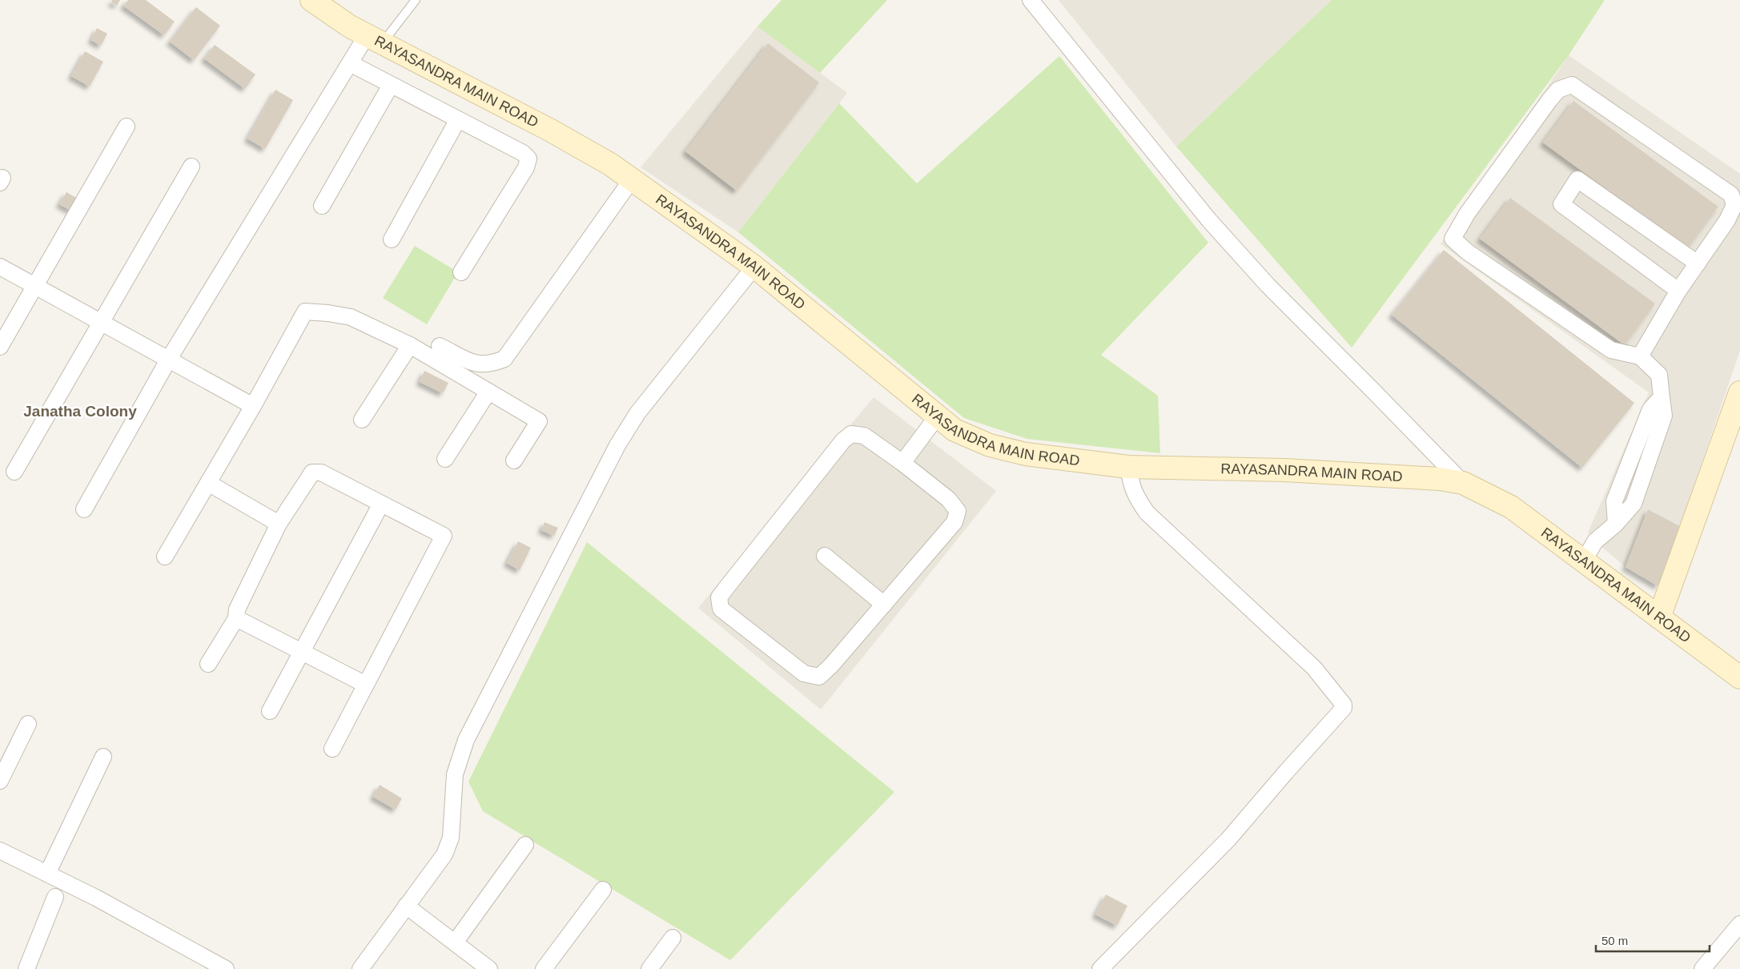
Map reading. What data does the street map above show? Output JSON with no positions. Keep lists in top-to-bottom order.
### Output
{
  "streets": {
    "street": ["RAYASANDRA MAIN ROAD"]
  },
  "districts": ["Janatha Colony"],
  "scale_bar": "50 m"
}
